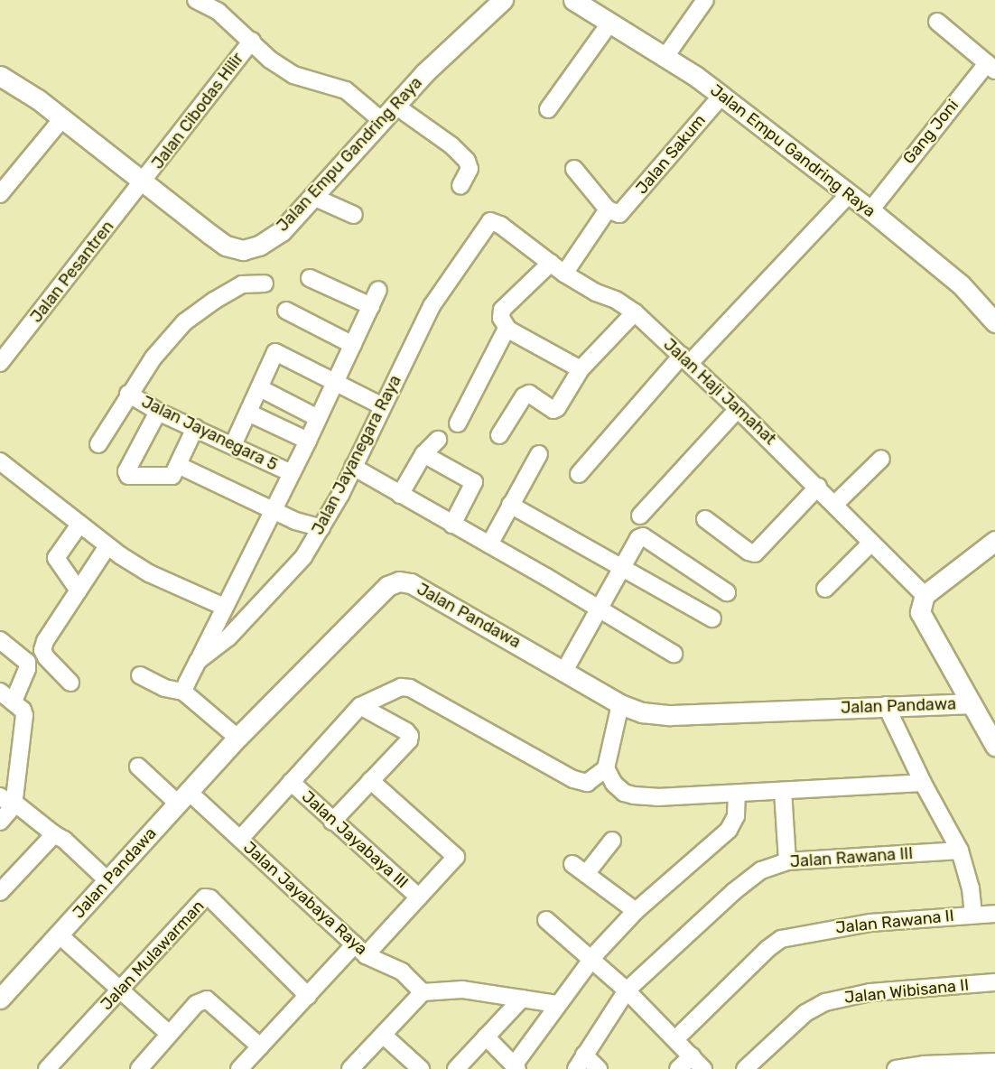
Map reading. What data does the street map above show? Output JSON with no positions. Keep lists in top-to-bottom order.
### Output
{
  "streets": {
    "street": [
      "Jalan Cibodas Hilir",
      "Gang Joni",
      "Jalan Empu Gandring Raya",
      "Jalan Sakum",
      "Jalan Pesantren",
      "Jalan Haji Jamahat",
      "Jalan Jayanegara 5",
      "Jalan Jayanegara Raya",
      "Jalan Pandawa",
      "Jalan Jayabaya III",
      "Jalan Rawana III",
      "Jalan Jayabaya Raya",
      "Jalan Rawana II",
      "Jalan Mulawarman",
      "Jalan Wibisana II"
    ]
  },
  "crossings": [
    ["Jalan Cibodas Hilir", "Jalan Empu Gandring Raya"],
    ["Jalan Cibodas Hilir", "Jalan Pesantren"],
    ["Gang Joni", "Jalan Empu Gandring Raya"],
    ["Jalan Empu Gandring Raya", "Jalan Sakum"],
    ["Jalan Empu Gandring Raya", "Jalan Pesantren"],
    ["Jalan Sakum", "Jalan Haji Jamahat"],
    ["Jalan Haji Jamahat", "Jalan Jayanegara Raya"],
    ["Jalan Pandawa", "Jalan Jayabaya Raya"]
  ]
}
